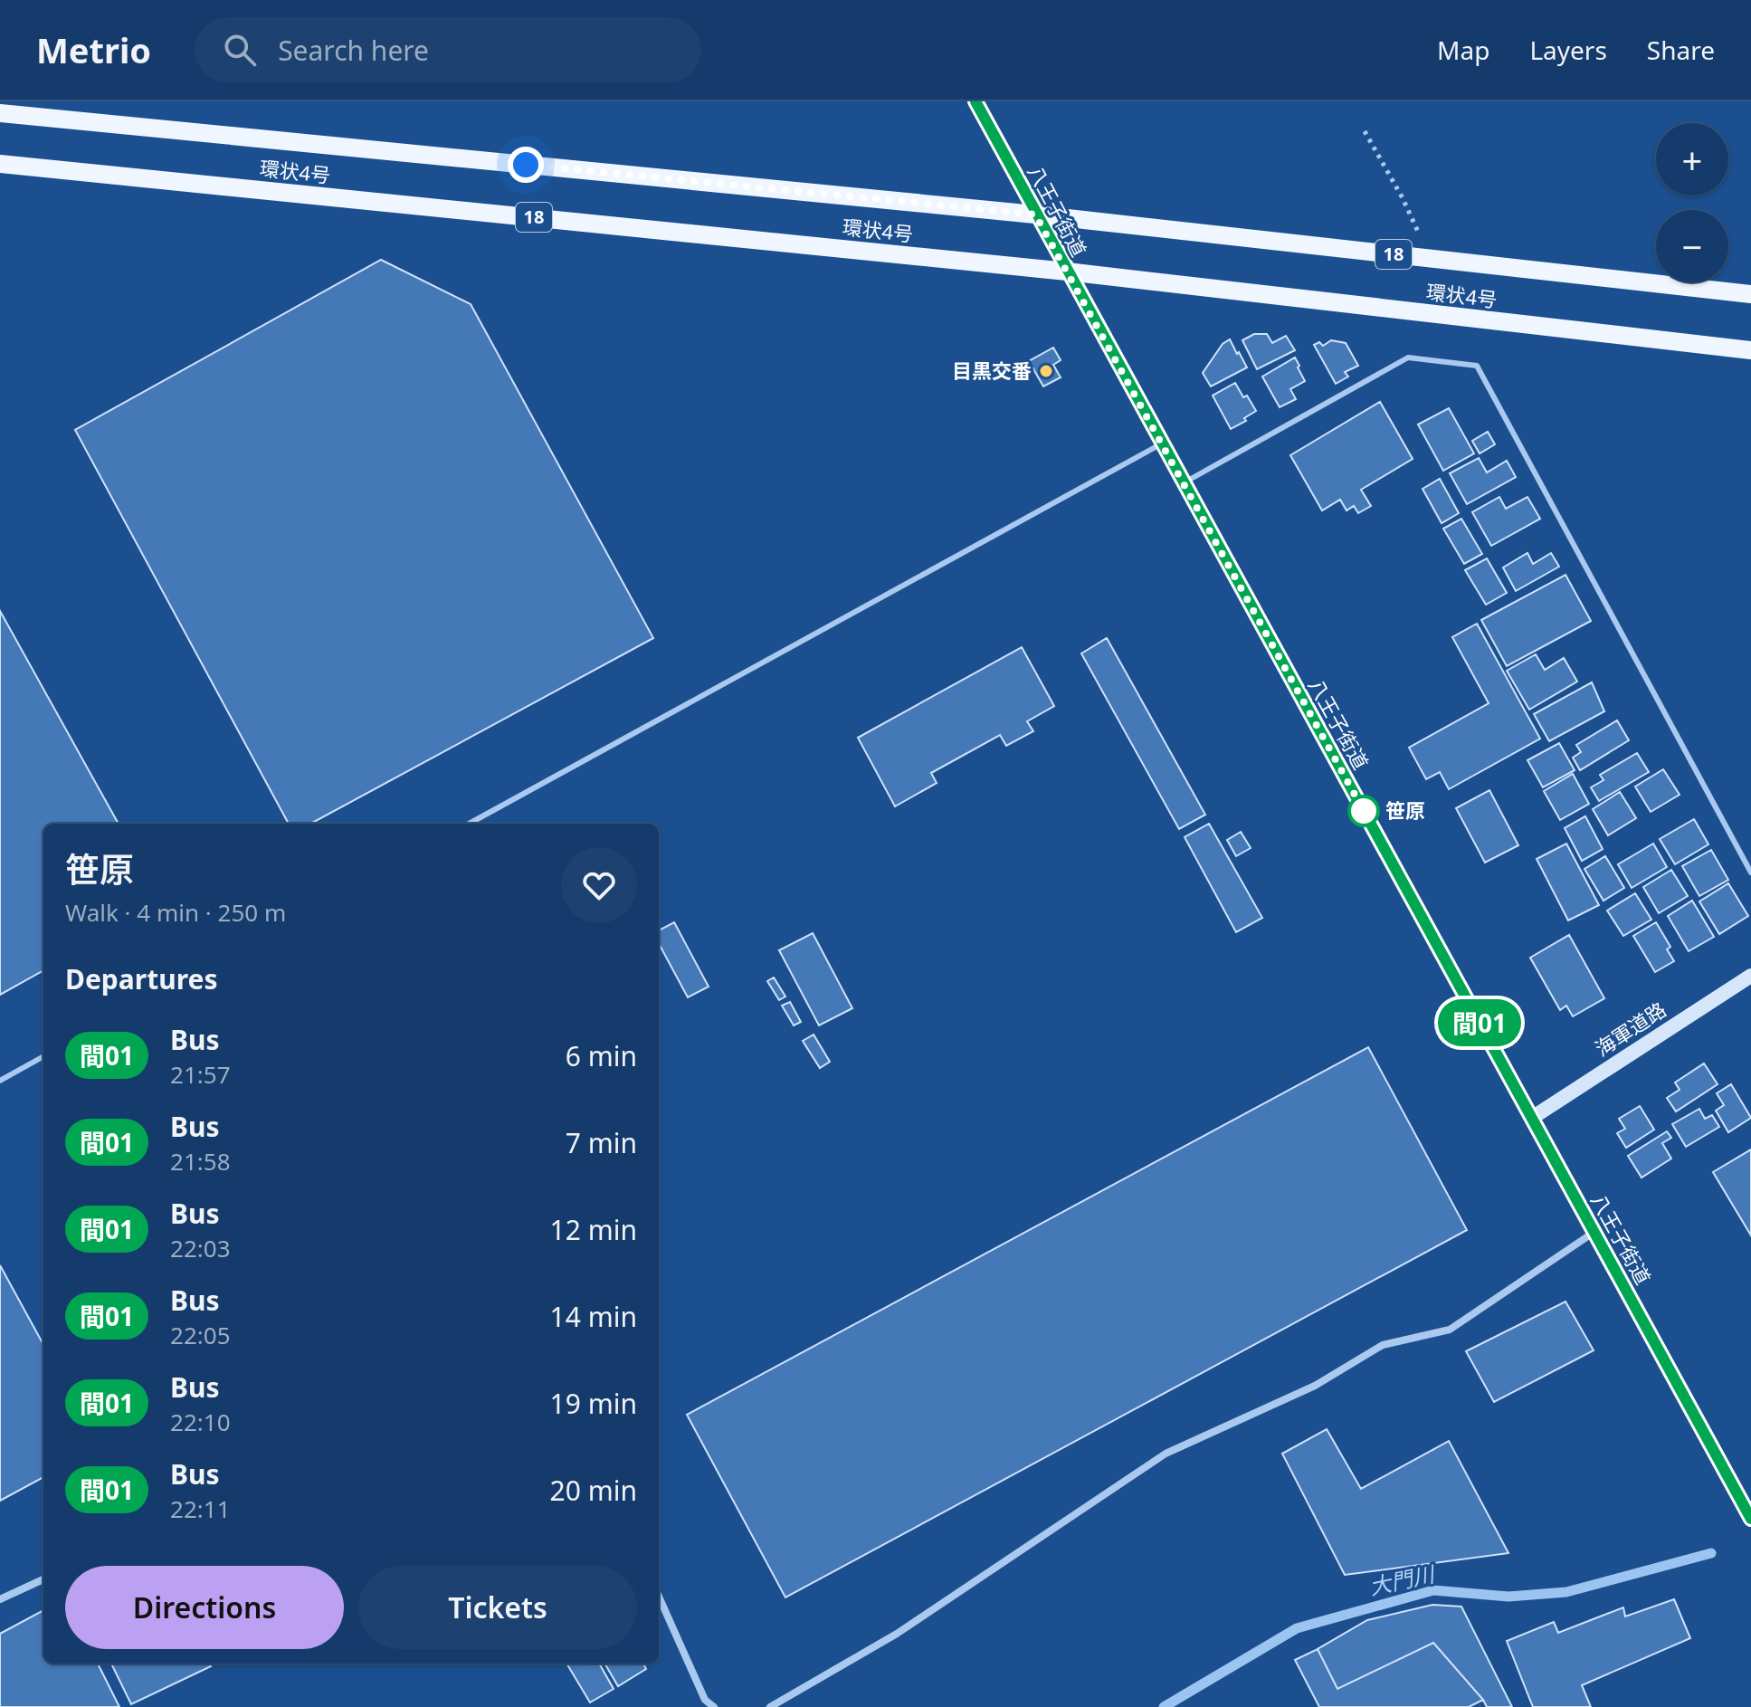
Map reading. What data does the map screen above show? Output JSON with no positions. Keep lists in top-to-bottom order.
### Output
{
  "streets": {
    "main road": ["環状4号", "18"],
    "street": ["八王子街道", "海軍道路"]
  },
  "crossings": [
    ["環状4号", "八王子街道"],
    ["八王子街道", "海軍道路"]
  ],
  "water": ["大門川"],
  "places": ["目黒交番", "笹原"],
  "lines": ["bus line 間01"],
  "page": {
    "header": "Metrio",
    "search": "Search here",
    "nav": ["Map", "Layers", "Share"],
    "on_map": "間01",
    "map_buttons": ["+", "−"],
    "heading": [
      ["笹原", "Walk · 4 min · 250 m"],
      "Departures"
    ],
    "list": [
      {
        "mark": "間01",
        "name": "Bus",
        "note": "21:57",
        "value": "6 min"
      },
      {
        "mark": "間01",
        "name": "Bus",
        "note": "21:58",
        "value": "7 min"
      },
      {
        "mark": "間01",
        "name": "Bus",
        "note": "22:03",
        "value": "12 min"
      },
      {
        "mark": "間01",
        "name": "Bus",
        "note": "22:05",
        "value": "14 min"
      },
      {
        "mark": "間01",
        "name": "Bus",
        "note": "22:10",
        "value": "19 min"
      },
      {
        "mark": "間01",
        "name": "Bus",
        "note": "22:11",
        "value": "20 min"
      }
    ],
    "buttons": ["Directions", "Tickets"]
  }
}
